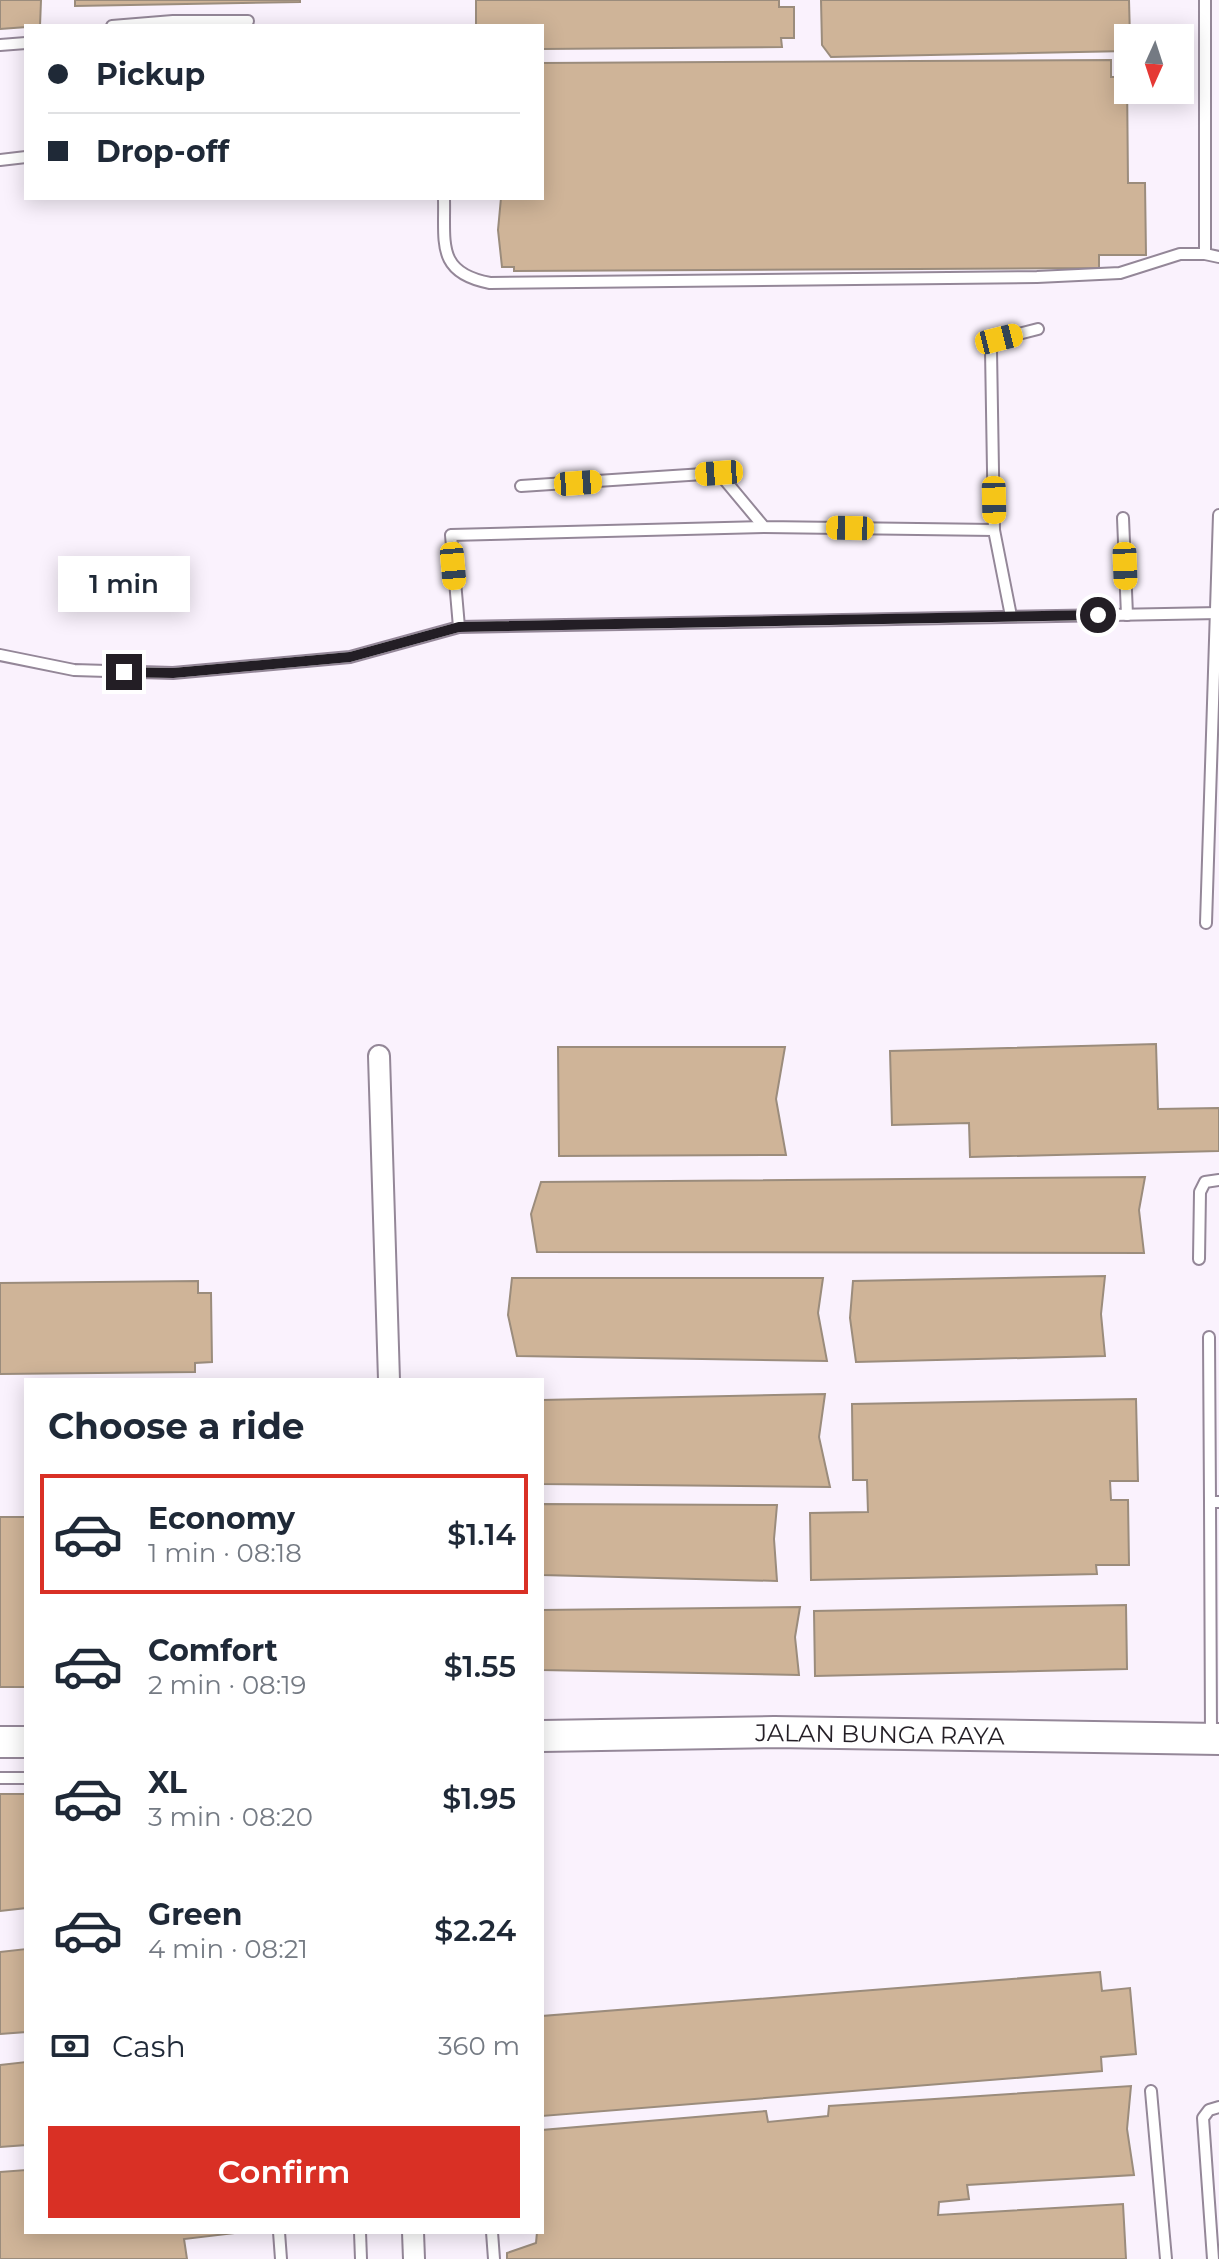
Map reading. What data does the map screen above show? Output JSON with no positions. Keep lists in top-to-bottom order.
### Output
{
  "streets": {
    "street": ["JALAN BUNGA RAYA"]
  },
  "north": "bottom",
  "page": {
    "banner": ["Pickup", "Drop-off"],
    "bubble": "1 min",
    "heading": "Choose a ride",
    "list": [
      {
        "name": "Economy",
        "note": "1 min · 08:18",
        "value": "$1.14"
      },
      {
        "name": "Comfort",
        "note": "2 min · 08:19",
        "value": "$1.55"
      },
      {
        "name": "XL",
        "note": "3 min · 08:20",
        "value": "$1.95"
      },
      {
        "name": "Green",
        "note": "4 min · 08:21",
        "value": "$2.24"
      }
    ],
    "pay": ["Cash", "360 m"],
    "buttons": "Confirm"
  }
}
